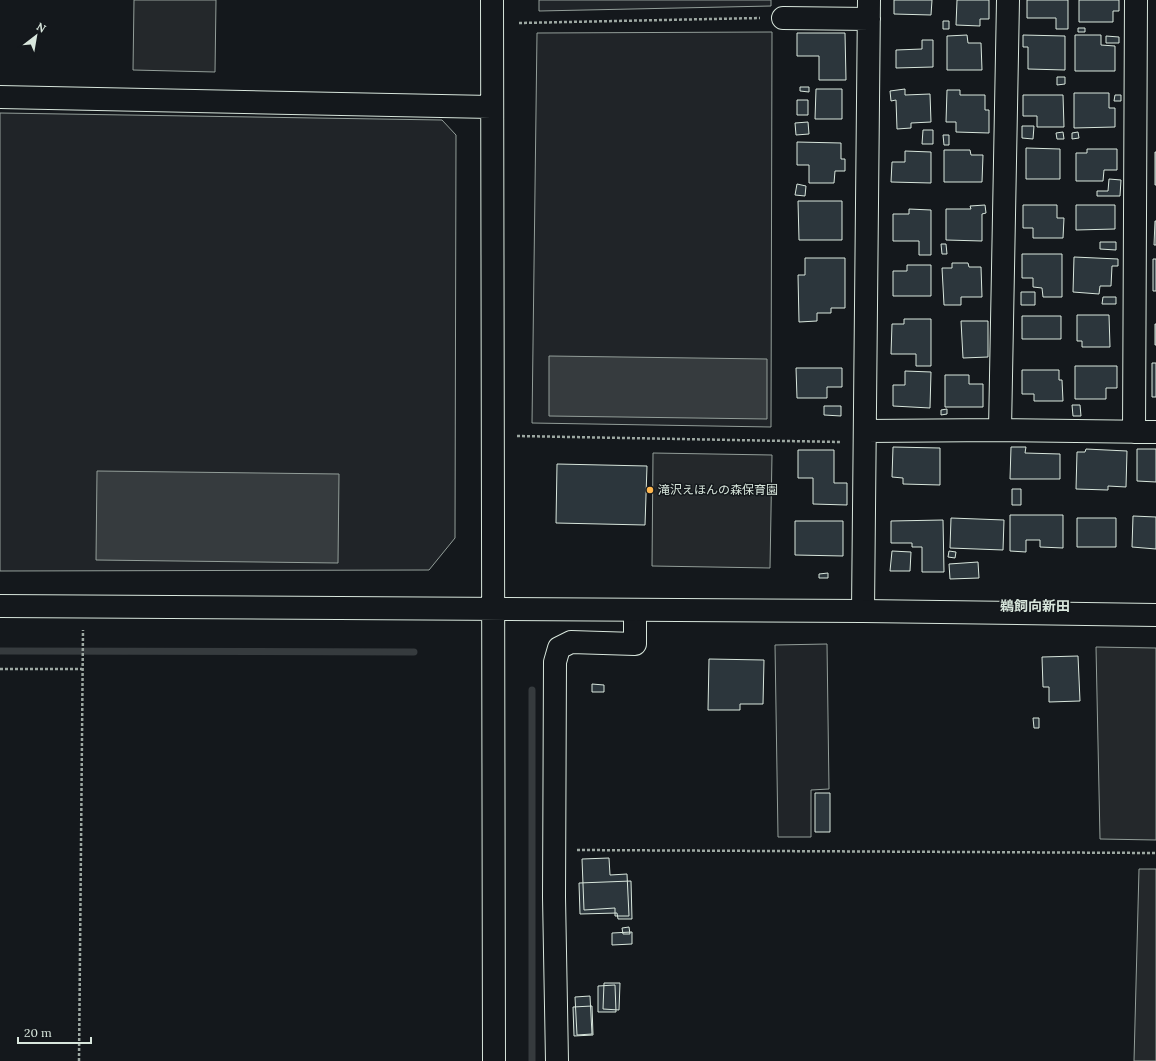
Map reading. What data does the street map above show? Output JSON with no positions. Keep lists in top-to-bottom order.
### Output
{
  "districts": ["鵜飼向新田"],
  "places": ["滝沢えほんの森保育園"],
  "scale_bar": "20 m",
  "north": "top right"
}
